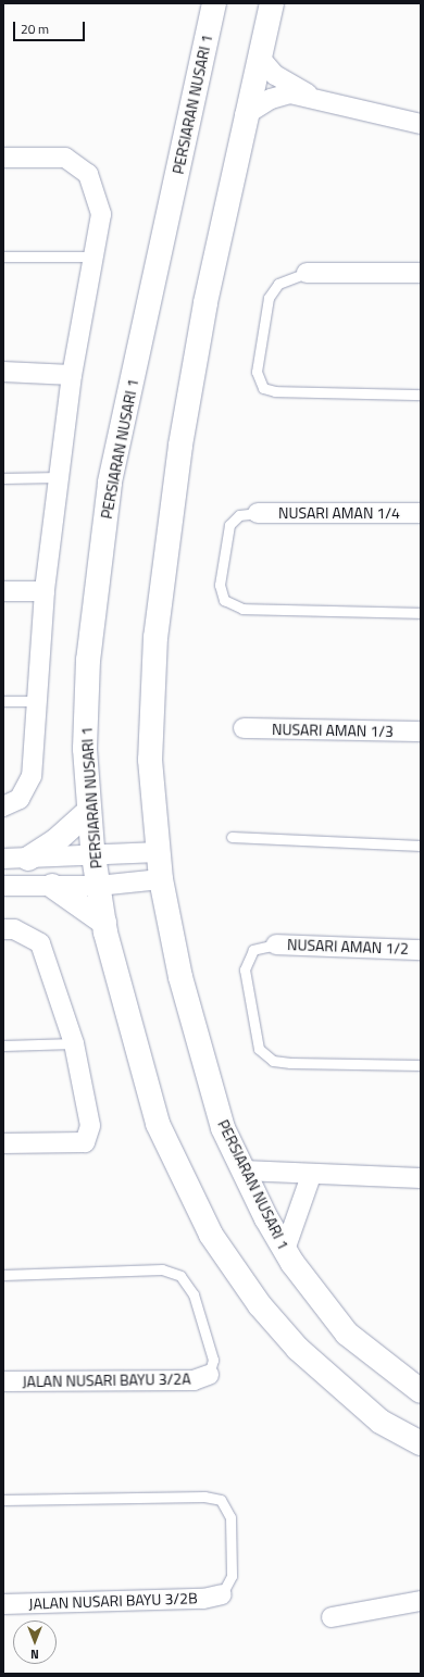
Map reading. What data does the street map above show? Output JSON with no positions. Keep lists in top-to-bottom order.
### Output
{
  "streets": {
    "main road": ["PERSIARAN NUSARI 1"],
    "street": [
      "NUSARI AMAN 1/4",
      "NUSARI AMAN 1/3",
      "NUSARI AMAN 1/2",
      "JALAN NUSARI BAYU 3/2A",
      "JALAN NUSARI BAYU 3/2B"
    ]
  },
  "scale_bar": "20 m",
  "north": "bottom"
}
